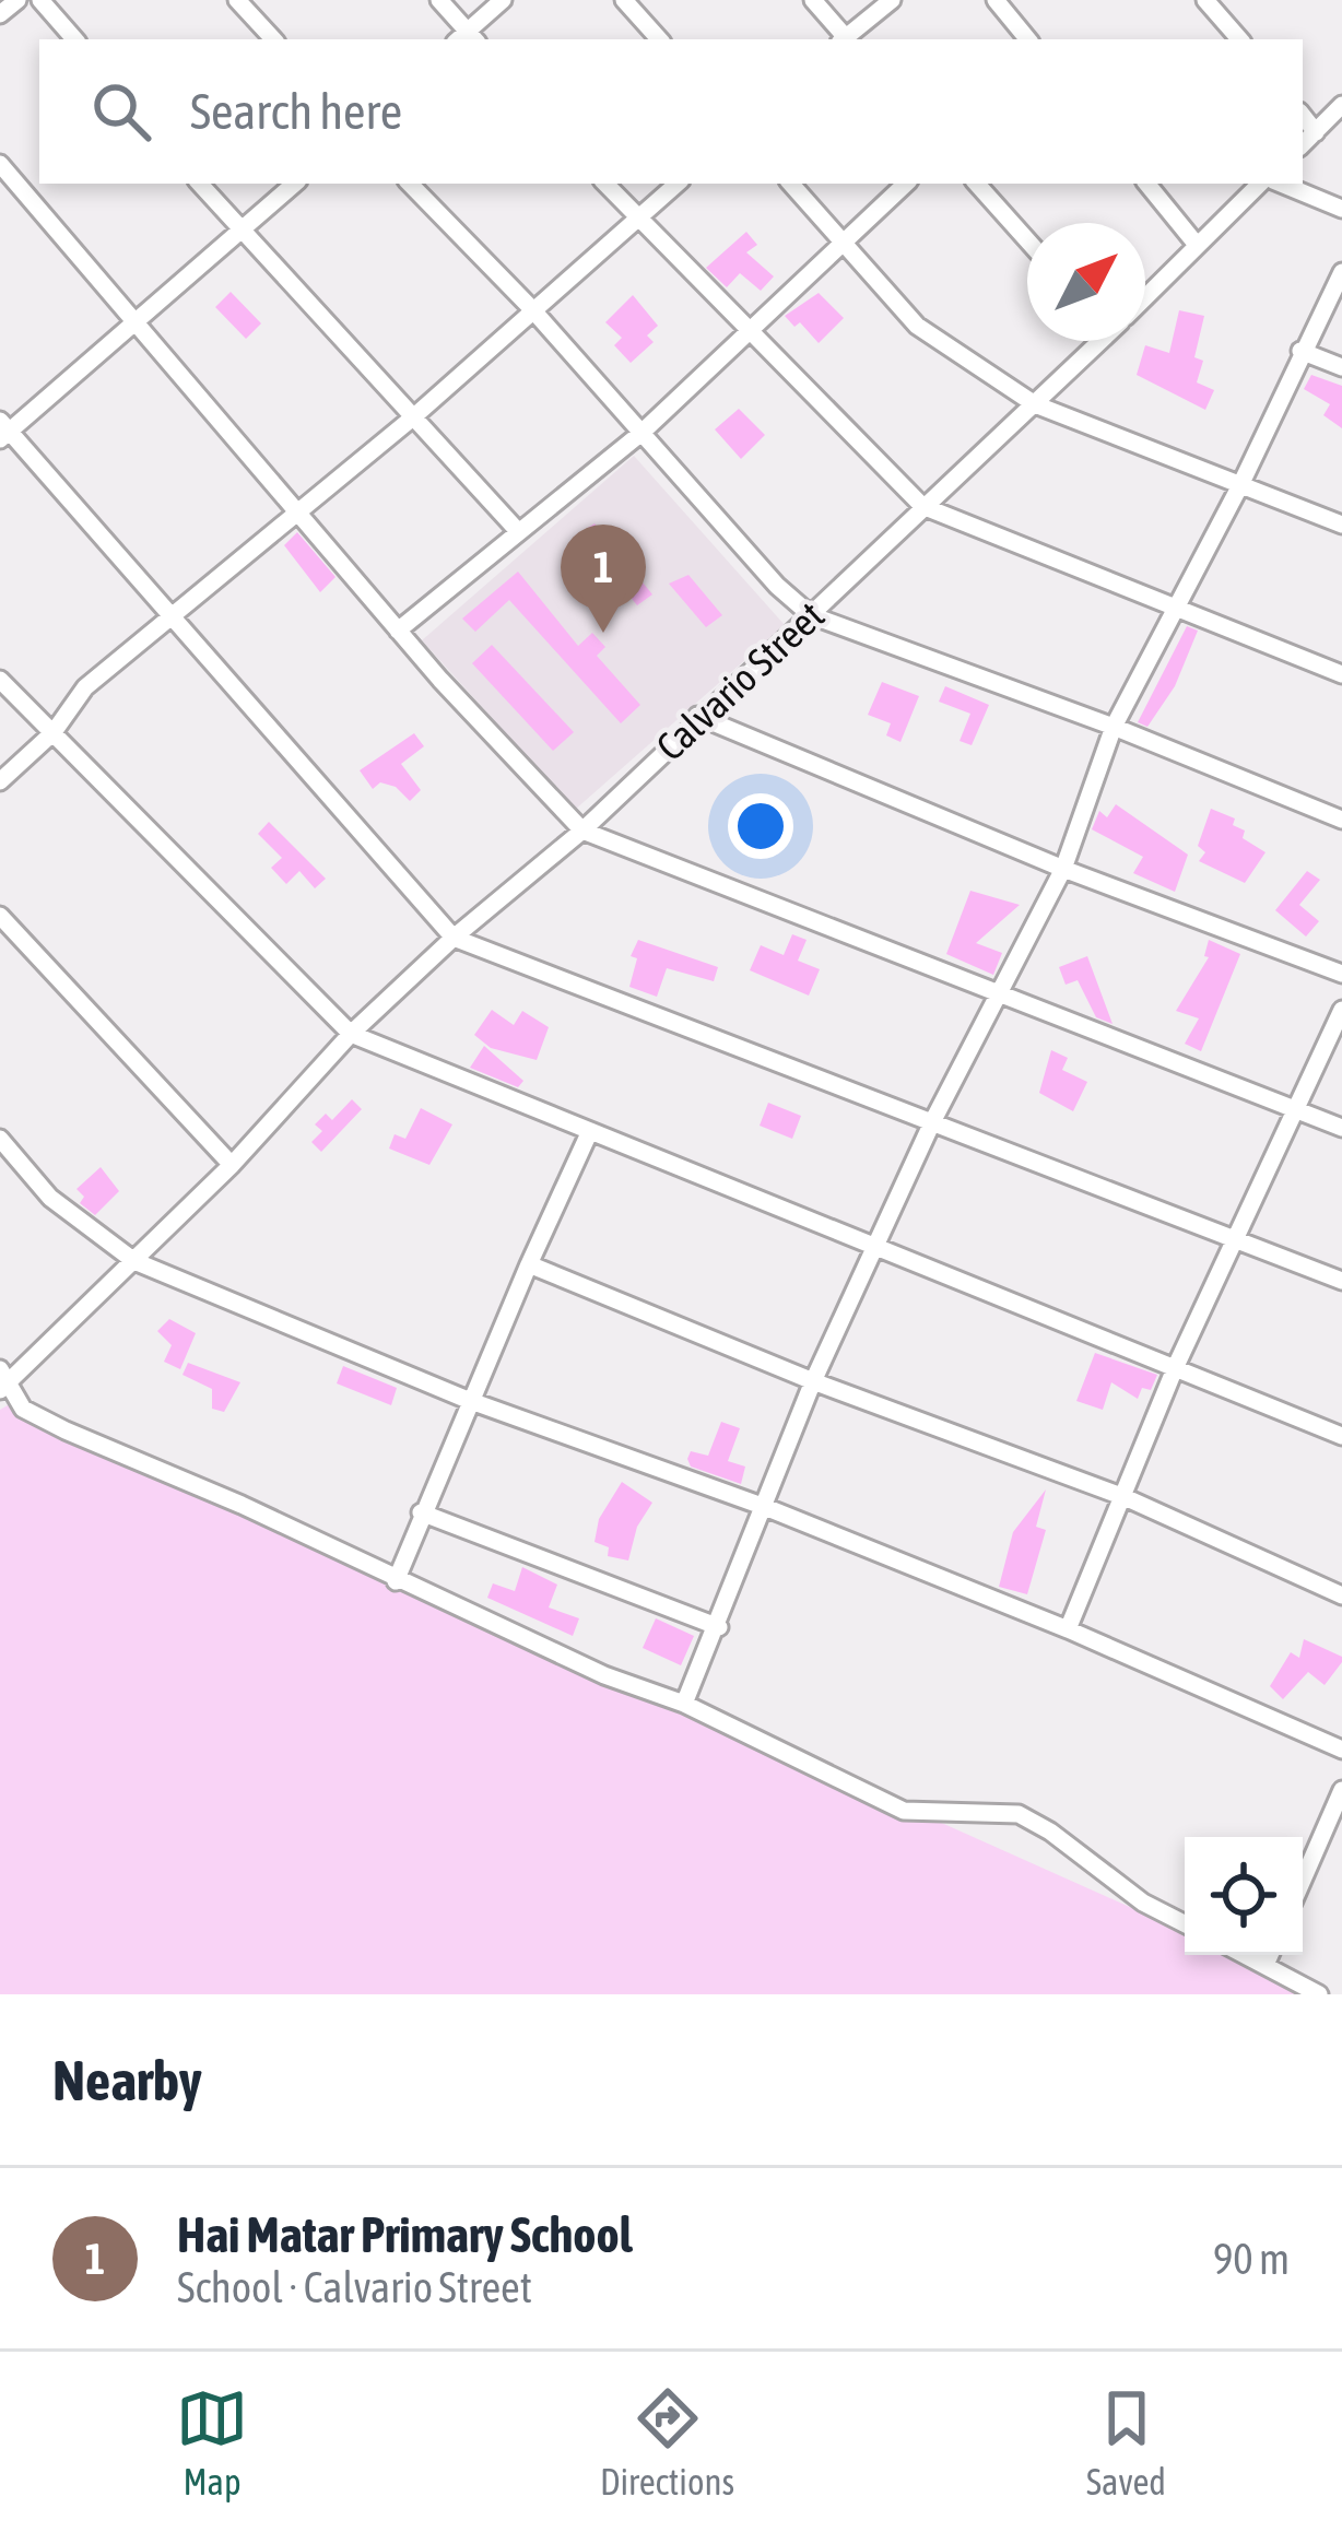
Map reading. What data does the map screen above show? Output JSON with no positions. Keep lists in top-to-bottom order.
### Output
{
  "streets": {
    "street": ["Calvario Street"]
  },
  "north": "top right",
  "page": {
    "search": "Search here",
    "pins": "1",
    "heading": "Nearby",
    "list": [
      {
        "mark": "1",
        "name": "Hai Matar Primary School",
        "note": "School · Calvario Street",
        "value": "90 m"
      }
    ],
    "nav": ["Map", "Directions", "Saved"]
  }
}
